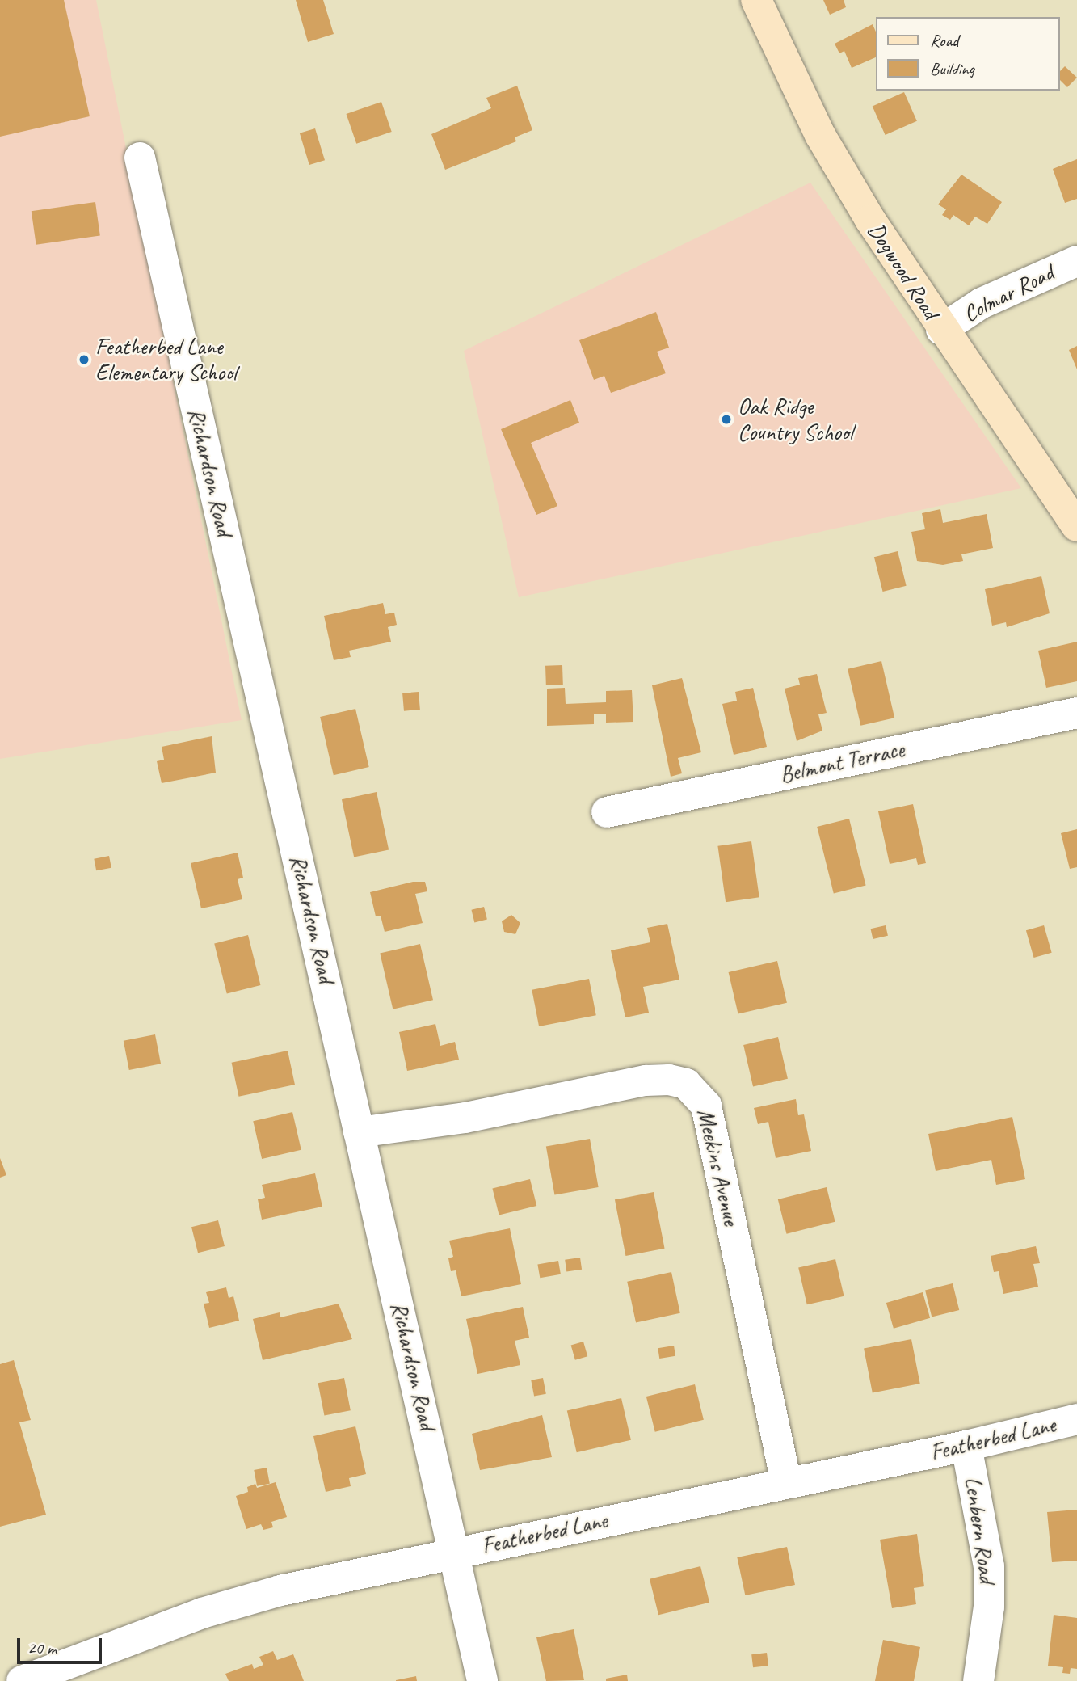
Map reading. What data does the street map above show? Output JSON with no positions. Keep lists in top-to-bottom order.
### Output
{
  "streets": {
    "main road": ["Dogwood Road"],
    "street": [
      "Colmar Road",
      "Richardson Road",
      "Belmont Terrace",
      "Meekins Avenue",
      "Featherbed Lane",
      "Lenbern Road"
    ]
  },
  "crossings": [
    ["Dogwood Road", "Colmar Road"],
    ["Richardson Road", "Meekins Avenue"],
    ["Richardson Road", "Featherbed Lane"],
    ["Meekins Avenue", "Featherbed Lane"],
    ["Featherbed Lane", "Lenbern Road"]
  ],
  "places": ["Featherbed Lane Elementary School", "Oak Ridge Country School"],
  "legend": ["Road", "Building"],
  "scale_bar": "20 m"
}
